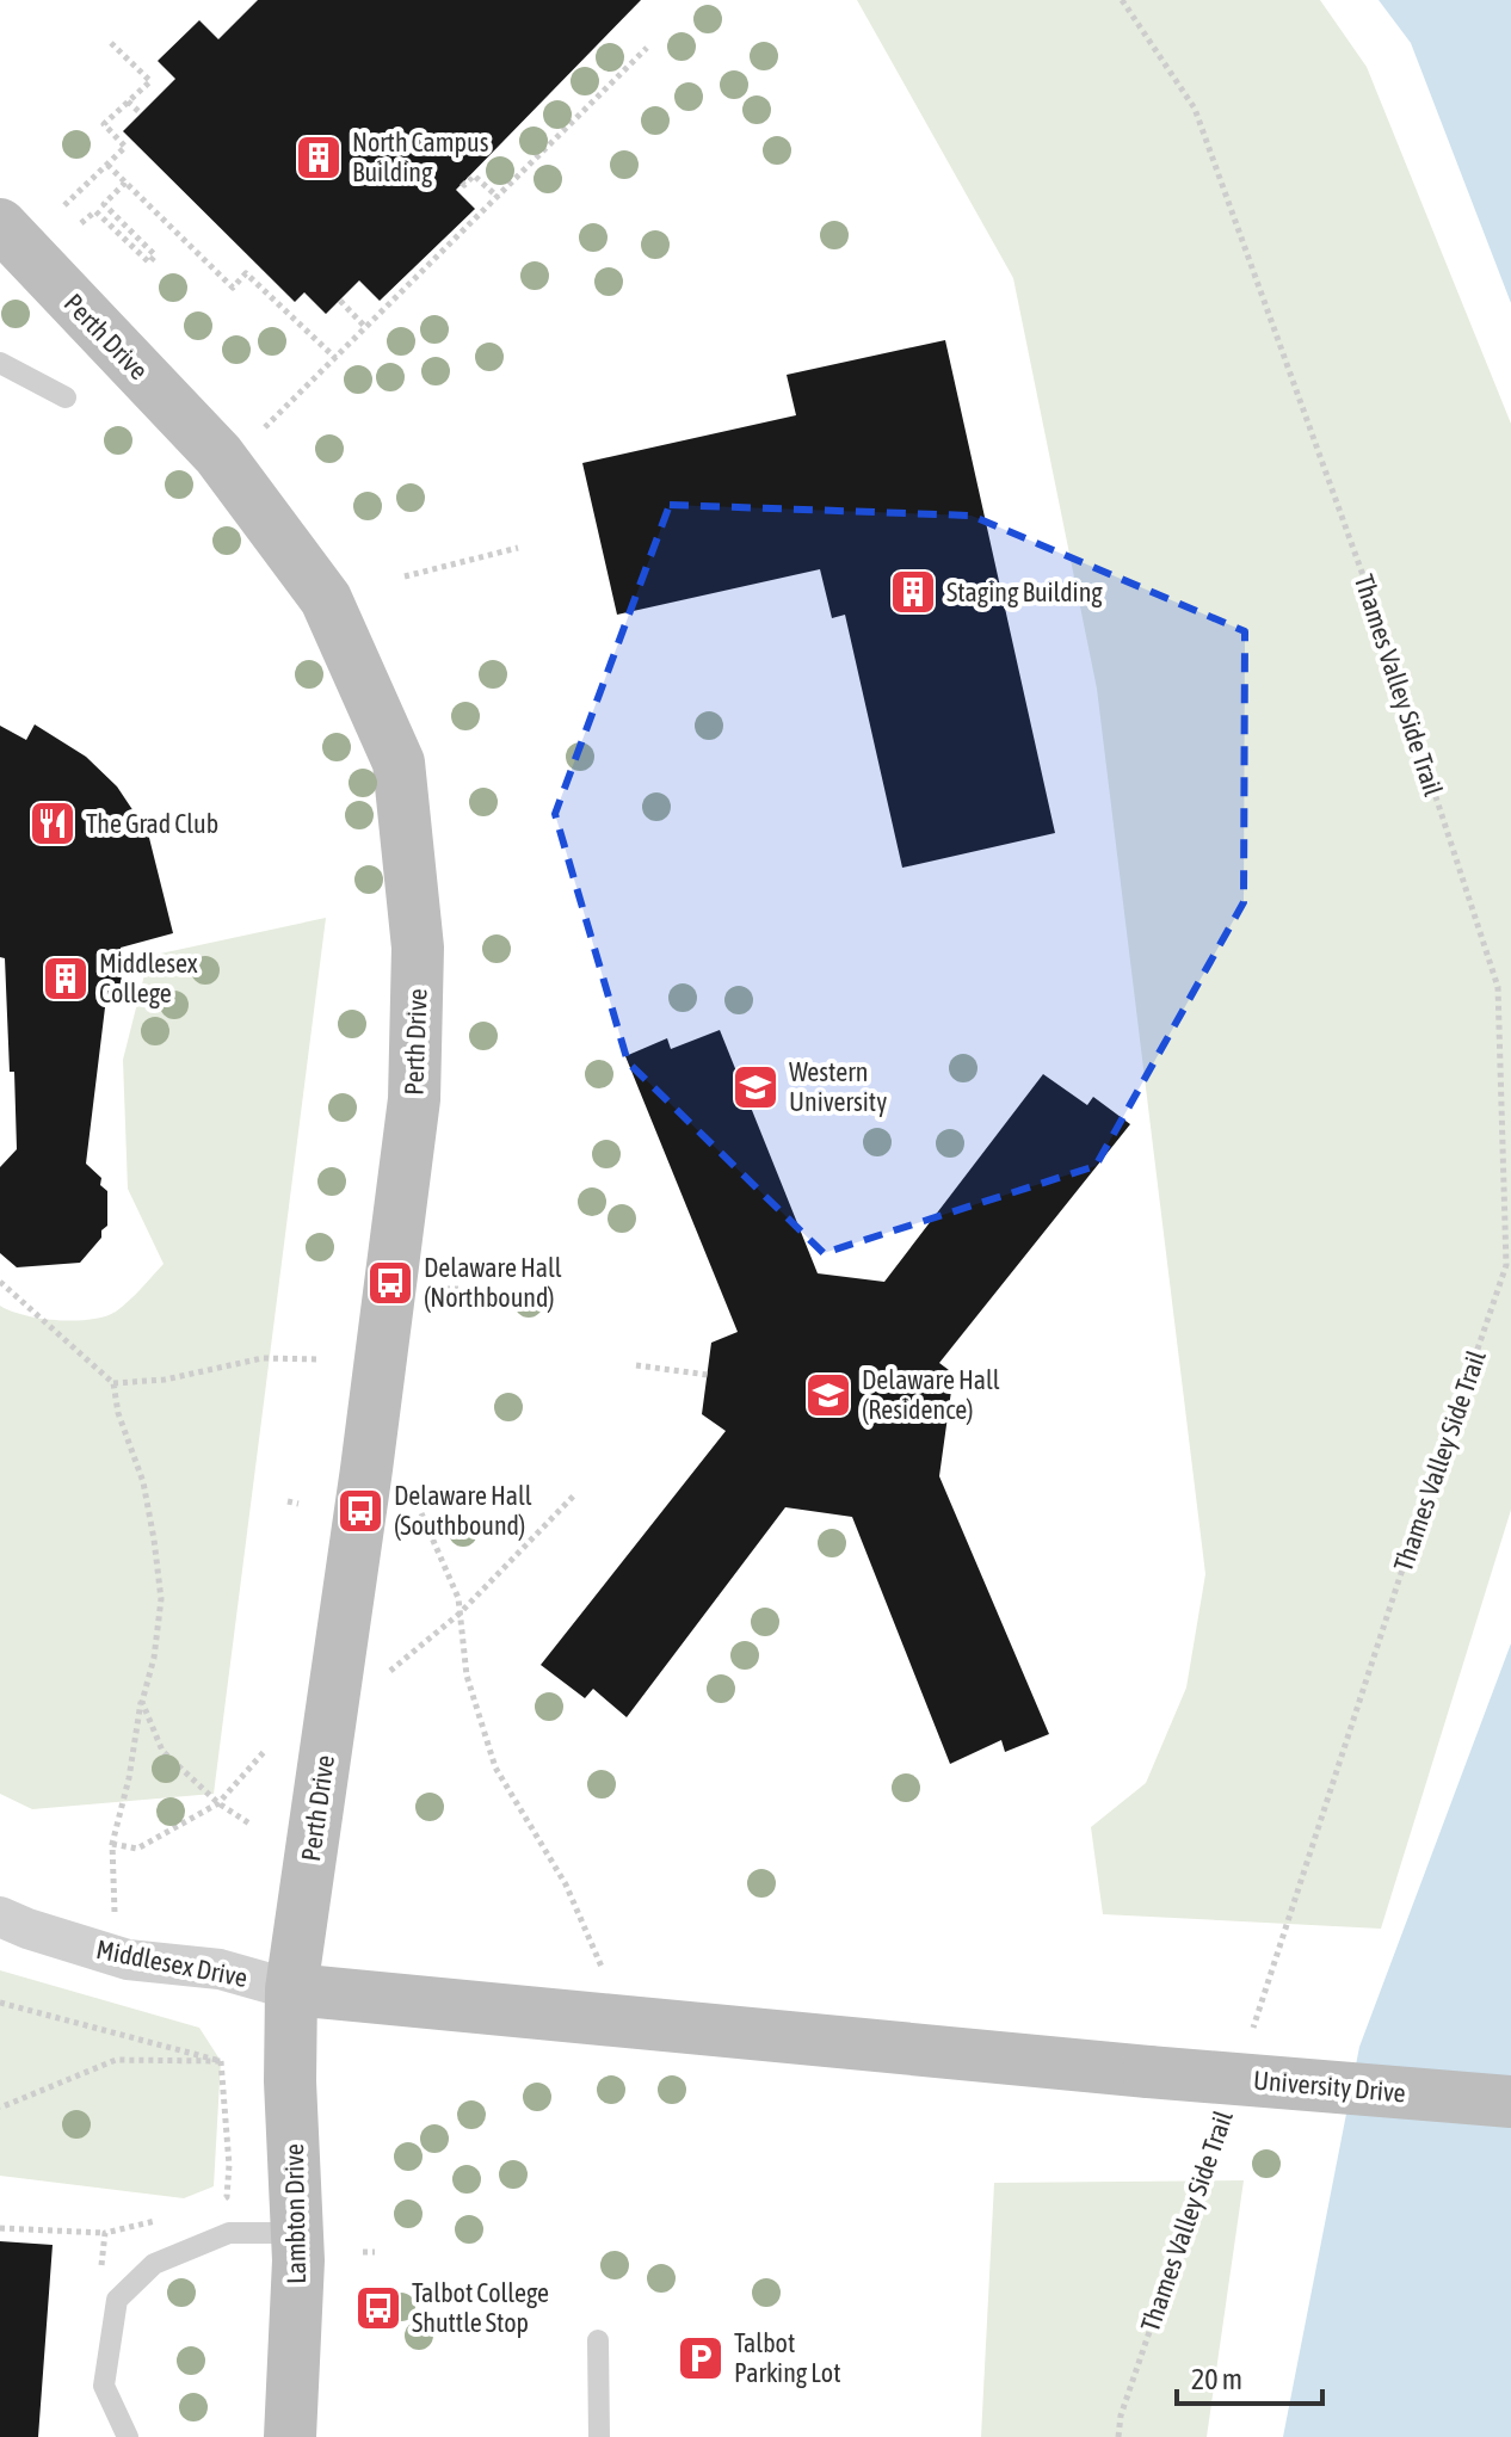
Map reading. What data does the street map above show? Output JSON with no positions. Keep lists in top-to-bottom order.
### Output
{
  "streets": {
    "street": [
      "Perth Drive",
      "Middlesex Drive",
      "University Drive",
      "Lambton Drive"
    ],
    "path": ["Thames Valley Side Trail"]
  },
  "crossings": [
    ["Perth Drive", "Middlesex Drive"],
    ["Perth Drive", "University Drive"],
    ["Perth Drive", "Lambton Drive"],
    ["Middlesex Drive", "University Drive"],
    ["Middlesex Drive", "Lambton Drive"],
    ["University Drive", "Lambton Drive"]
  ],
  "places": {
    "building": ["North Campus Building", "Staging Building", "Middlesex College"],
    "restaurant": ["The Grad Club"],
    "school or university": ["Western University", "Delaware Hall (Residence)"],
    "bus stop": ["Delaware Hall (Northbound)", "Delaware Hall (Southbound)", "Talbot College Shuttle Stop"],
    "parking": ["Talbot Parking Lot"]
  },
  "scale_bar": "20 m"
}
